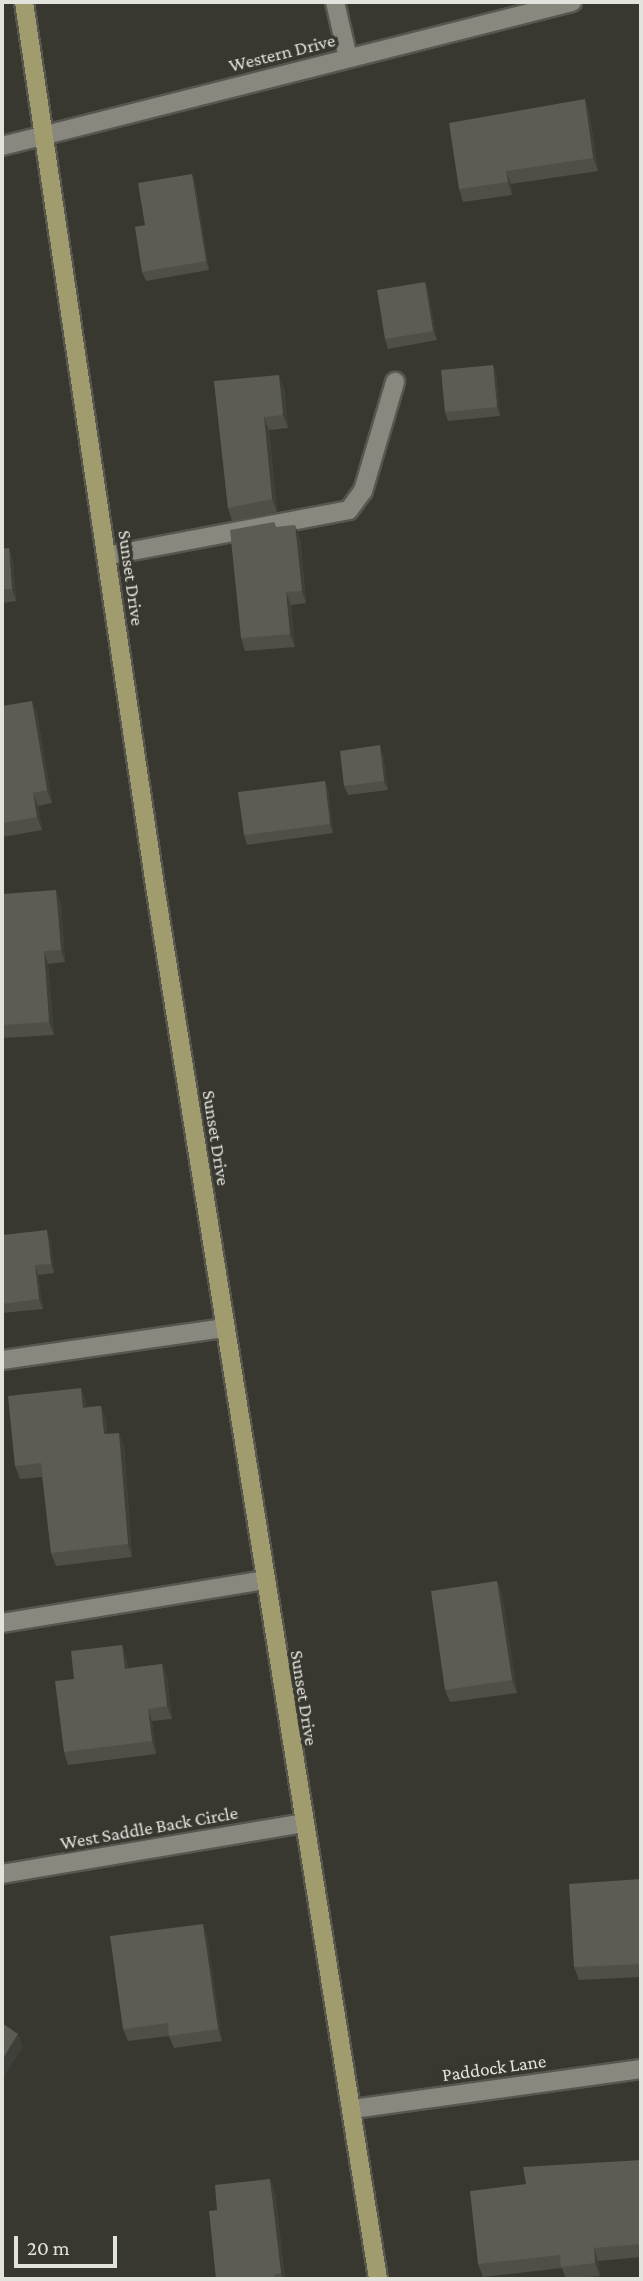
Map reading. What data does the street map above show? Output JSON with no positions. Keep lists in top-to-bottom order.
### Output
{
  "streets": {
    "main road": ["Sunset Drive"],
    "street": ["Western Drive", "West Saddle Back Circle", "Paddock Lane"]
  },
  "crossings": [
    ["Western Drive", "Sunset Drive"],
    ["Sunset Drive", "West Saddle Back Circle"],
    ["Sunset Drive", "Paddock Lane"]
  ],
  "scale_bar": "20 m"
}
